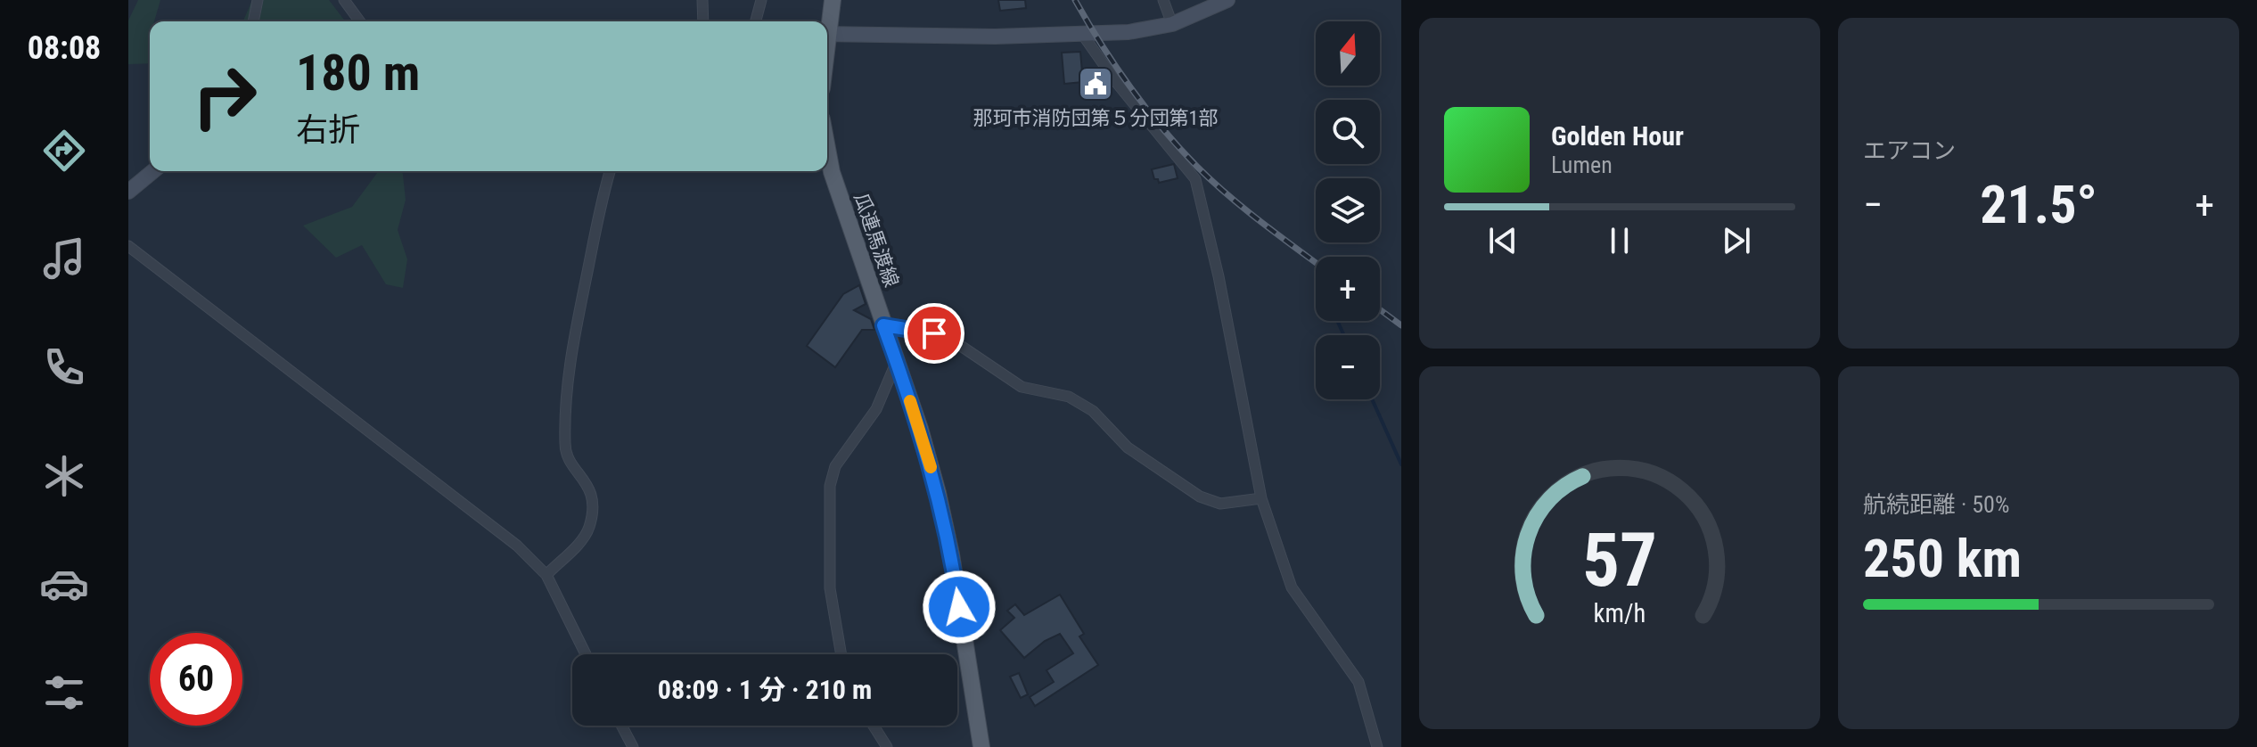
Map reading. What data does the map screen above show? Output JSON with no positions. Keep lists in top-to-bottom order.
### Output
{
  "streets": {
    "main road": ["瓜連馬渡線"]
  },
  "places": {
    "public building": ["那珂市消防団第５分団第1部"]
  },
  "north": "top",
  "page": {
    "tabs": "08:08",
    "tile": [
      "エアコン",
      ["航続距離 · 50%", "250 km"]
    ],
    "map_buttons": ["+", "−"],
    "turn": ["180 m", "右折"],
    "song": ["Golden Hour", "Lumen"],
    "heat": ["−", "21.5°", "+"],
    "limit": "60",
    "trip": "08:09 · 1 分 · 210 m",
    "gauge": ["57", "km/h"]
  }
}
